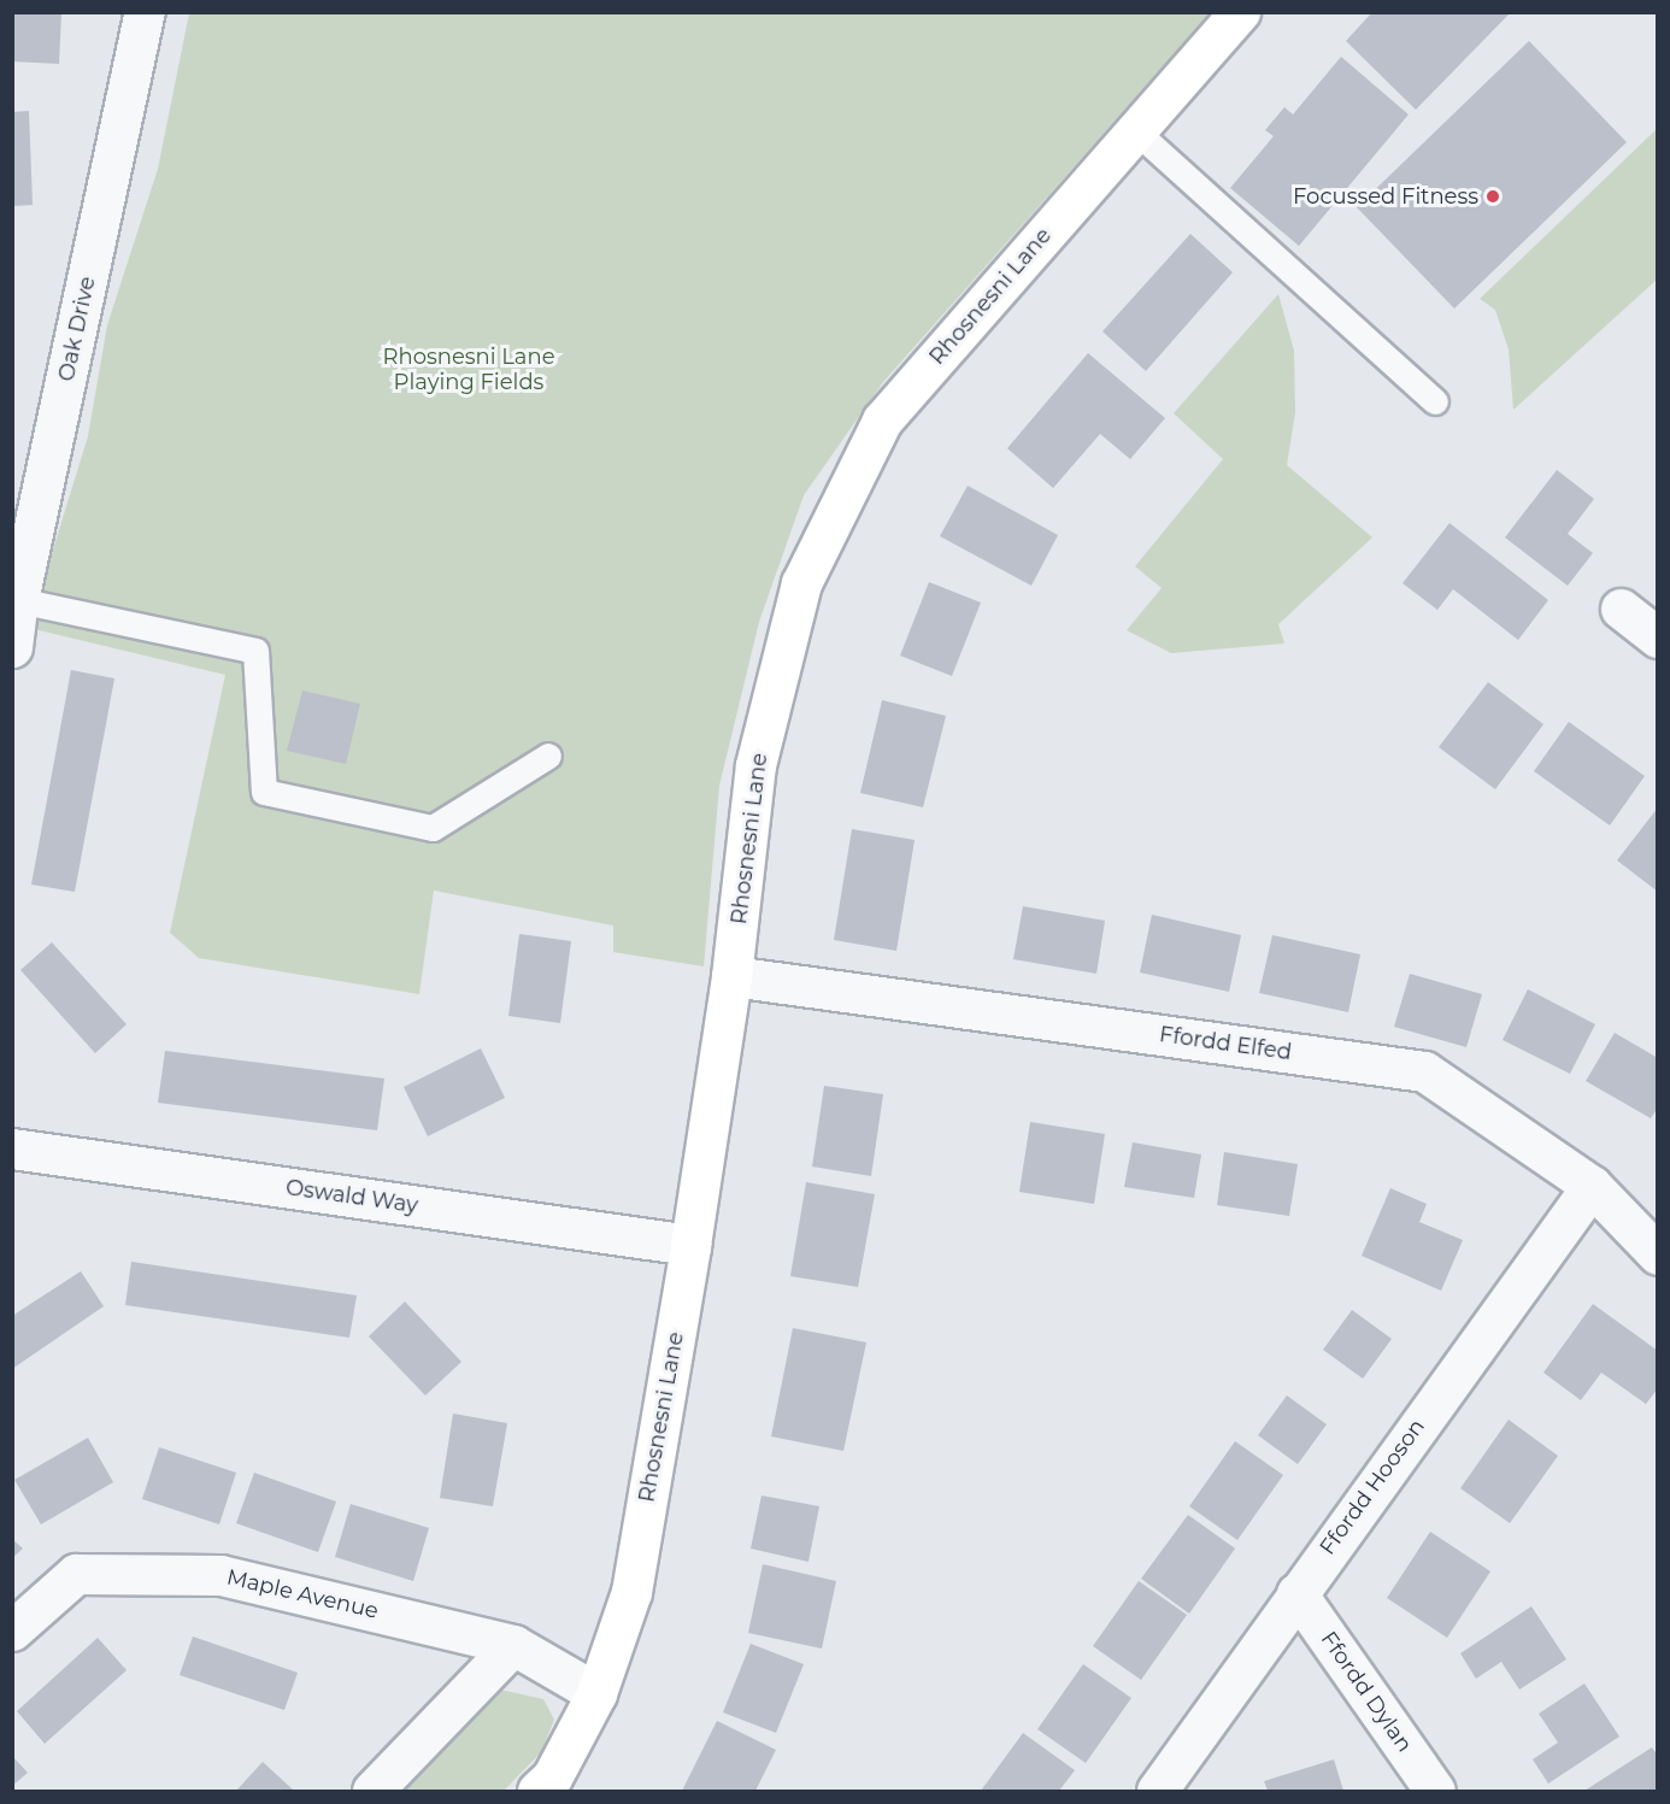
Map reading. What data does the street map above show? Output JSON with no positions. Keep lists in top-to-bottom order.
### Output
{
  "streets": {
    "main road": ["Rhosnesni Lane"],
    "street": [
      "Oak Drive",
      "Ffordd Elfed",
      "Oswald Way",
      "Ffordd Hooson",
      "Maple Avenue",
      "Ffordd Dylan"
    ]
  },
  "crossings": [
    ["Rhosnesni Lane", "Ffordd Elfed"],
    ["Rhosnesni Lane", "Oswald Way"],
    ["Rhosnesni Lane", "Maple Avenue"],
    ["Ffordd Elfed", "Ffordd Hooson"],
    ["Ffordd Hooson", "Ffordd Dylan"]
  ],
  "parks": ["Rhosnesni Lane Playing Fields"],
  "places": ["Focussed Fitness"]
}
